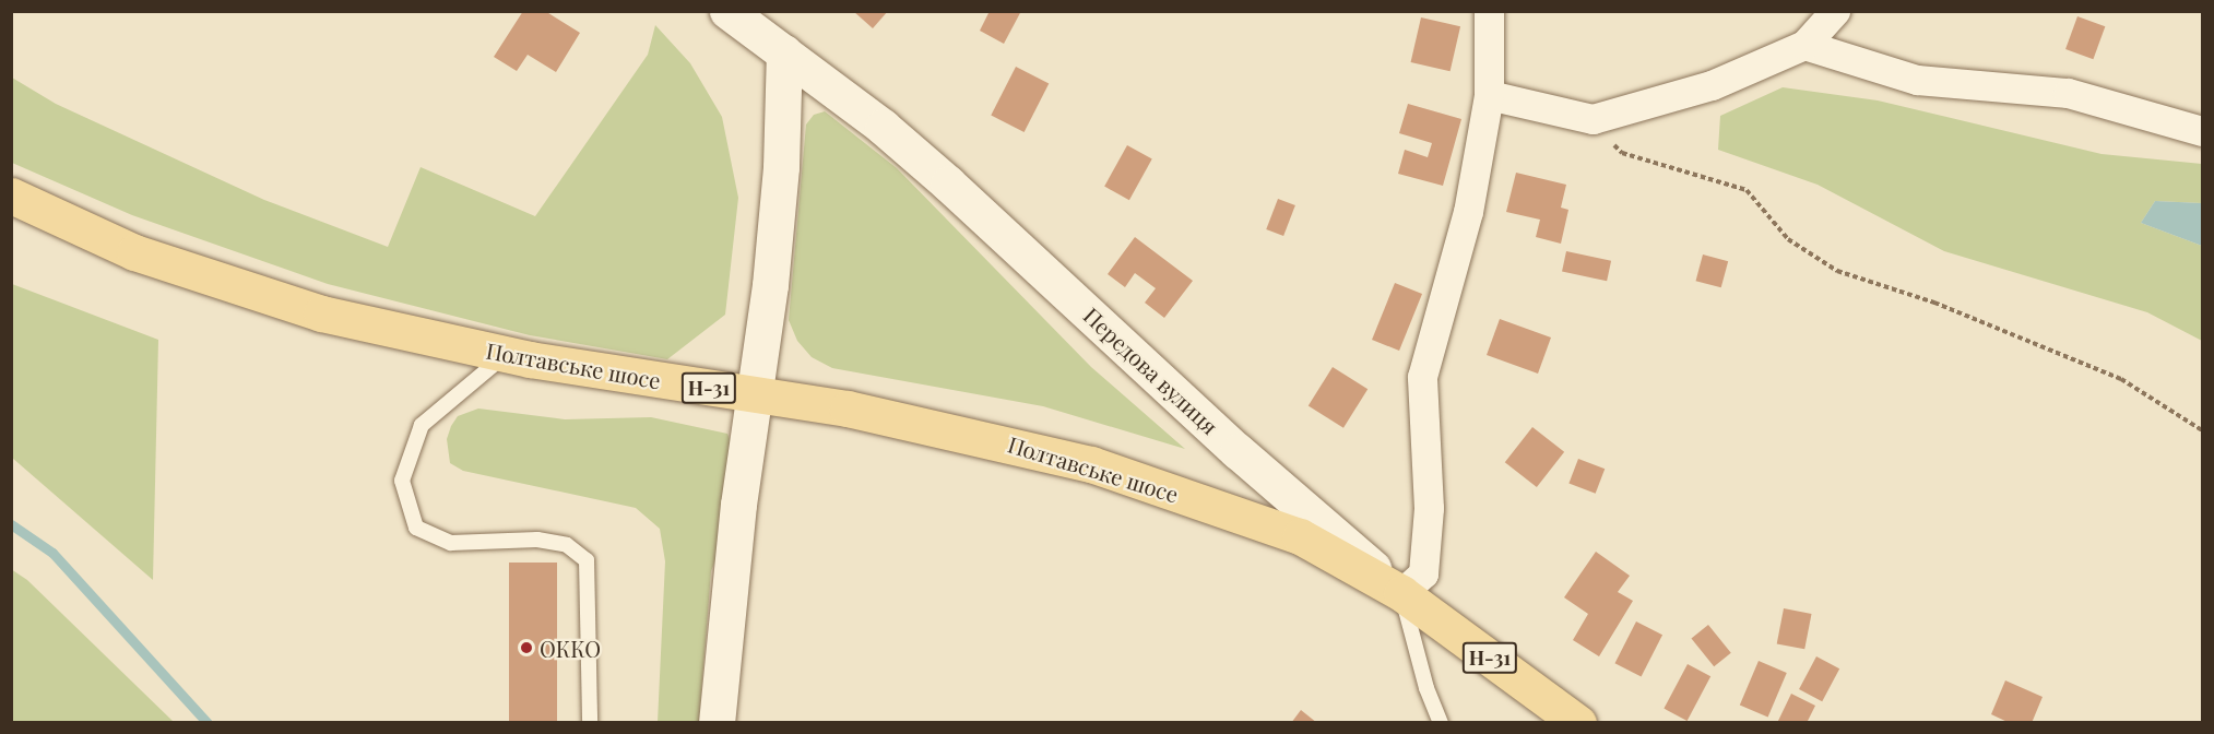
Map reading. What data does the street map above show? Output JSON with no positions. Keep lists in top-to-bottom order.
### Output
{
  "streets": {
    "main road": ["Полтавське шосе", "Передова вулиця", "Н-31"]
  },
  "crossings": [
    ["Полтавське шосе", "Передова вулиця"]
  ],
  "places": ["ОККО"]
}
